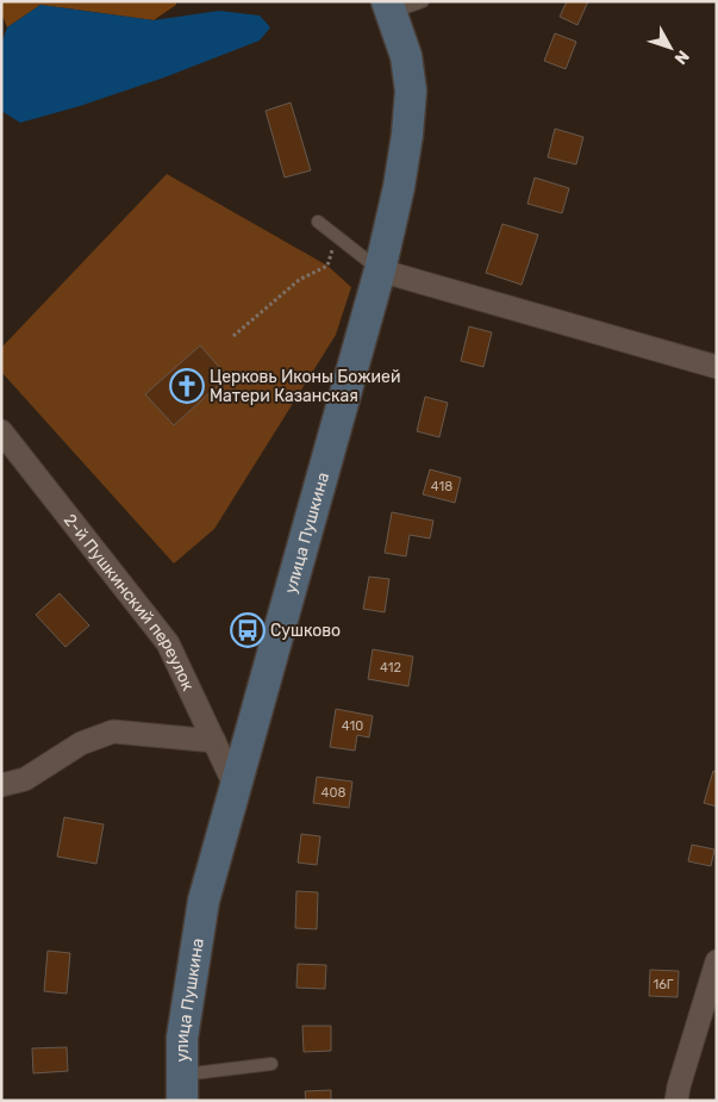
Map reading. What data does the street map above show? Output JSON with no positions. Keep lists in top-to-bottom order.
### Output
{
  "streets": {
    "main road": ["улица Пушкина"],
    "street": ["2-й Пушкинский переулок"]
  },
  "crossings": [
    ["улица Пушкина", "2-й Пушкинский переулок"]
  ],
  "places": {
    "church": ["Церковь Иконы Божией Матери Казанская"],
    "bus stop": ["Сушково"]
  },
  "house_numbers": [
    "418",
    "412",
    "410",
    "408",
    "16Г"
  ],
  "north": "bottom right"
}
